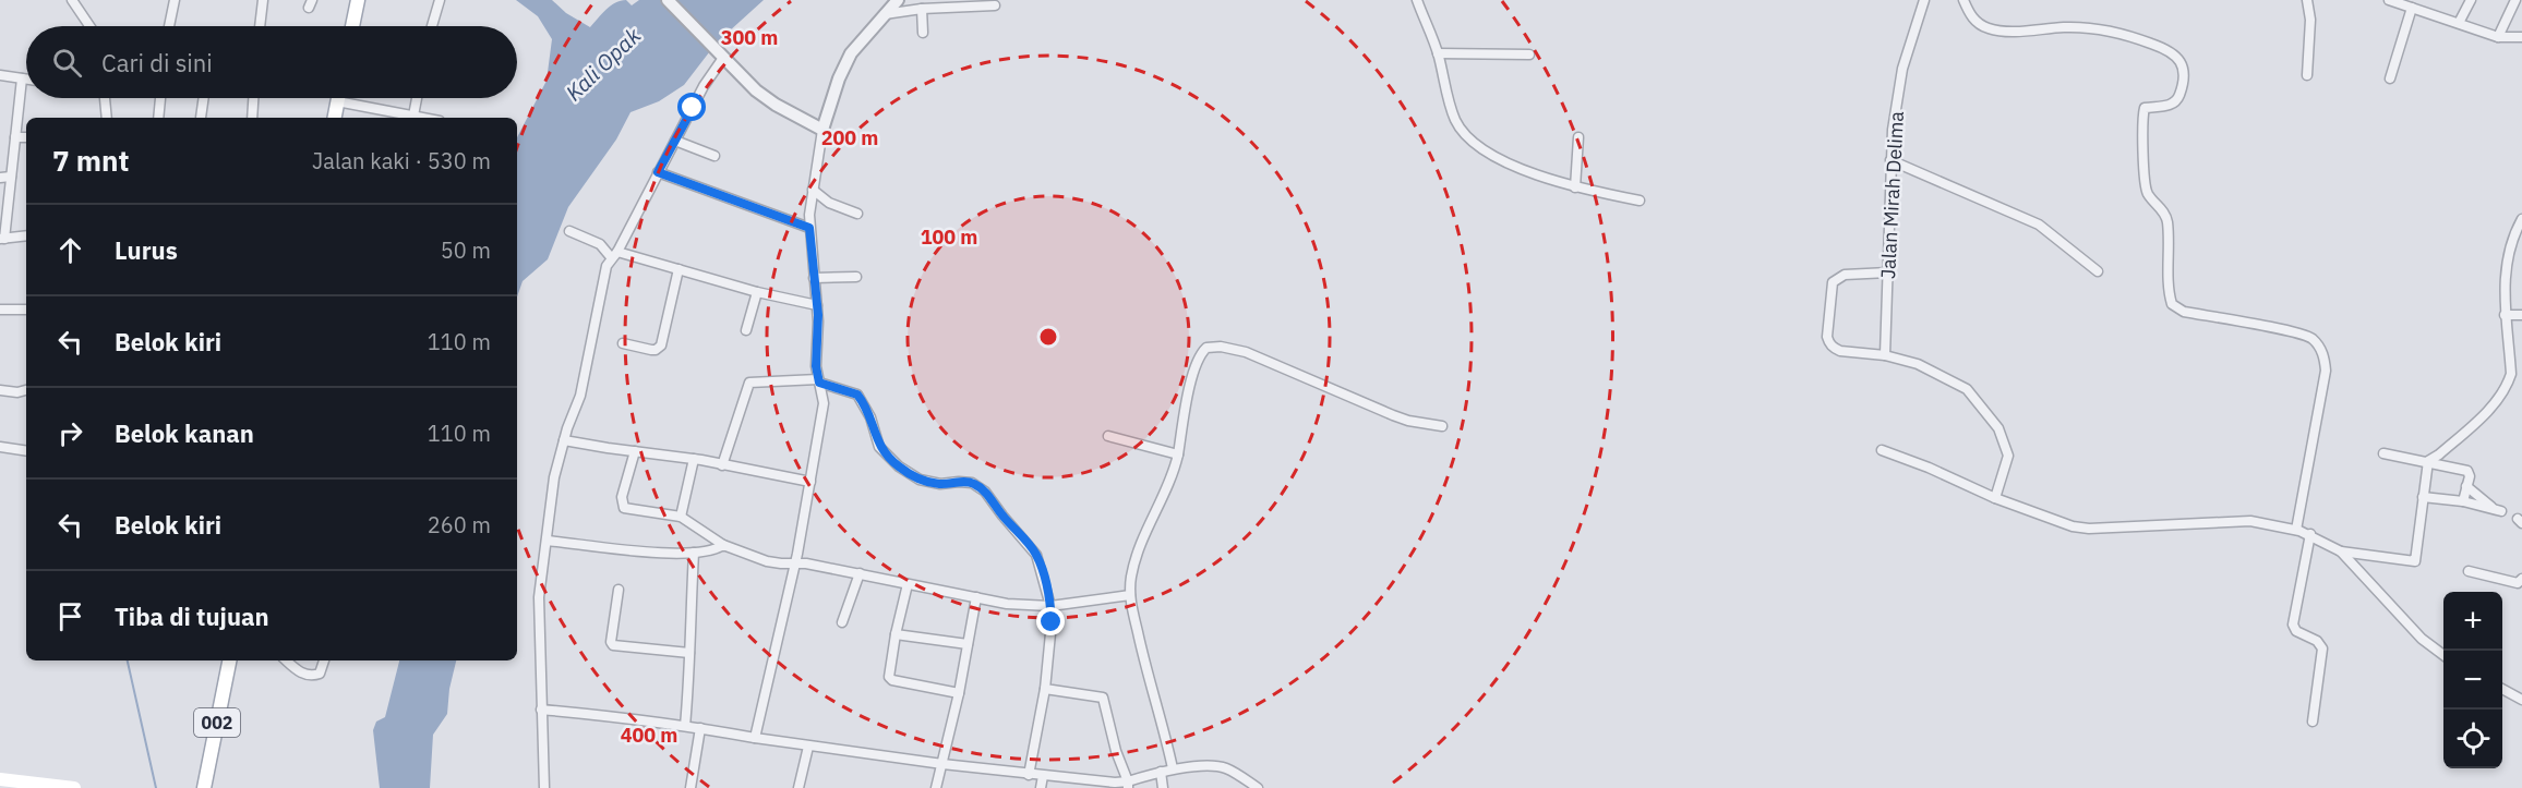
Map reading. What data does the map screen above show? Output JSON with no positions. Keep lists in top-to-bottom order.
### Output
{
  "streets": {
    "main road": ["002"],
    "street": ["Jalan Mirah Delima"]
  },
  "water": ["Kali Opak"],
  "page": {
    "search": "Cari di sini",
    "heading": ["7 mnt", "Jalan kaki · 530 m"],
    "list": [
      ["Lurus", "50 m"],
      ["Belok kiri", "110 m"],
      ["Belok kanan", "110 m"],
      ["Belok kiri", "260 m"],
      "Tiba di tujuan"
    ],
    "map_buttons": ["+", "−"]
  },
  "rings": [
    "300 m",
    "200 m",
    "100 m",
    "400 m"
  ]
}
